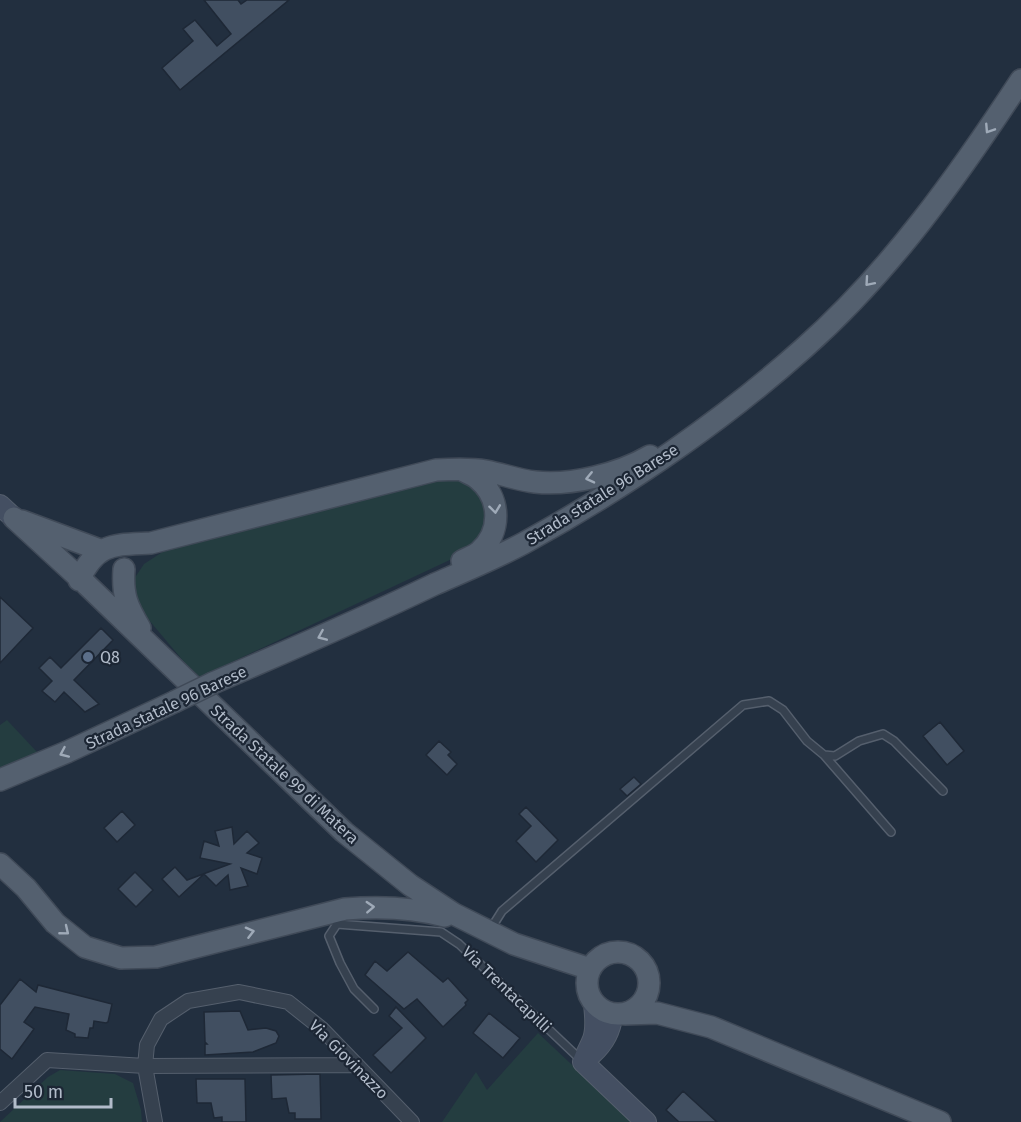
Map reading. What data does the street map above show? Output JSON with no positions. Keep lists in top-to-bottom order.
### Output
{
  "streets": {
    "main road": ["Strada statale 96 Barese", "Strada Statale 99 di Matera"],
    "street": ["Via Trentacapilli", "Via Giovinazzo"]
  },
  "one_way": ["Strada statale 96 Barese"],
  "places": ["Q8"],
  "scale_bar": "50 m"
}
